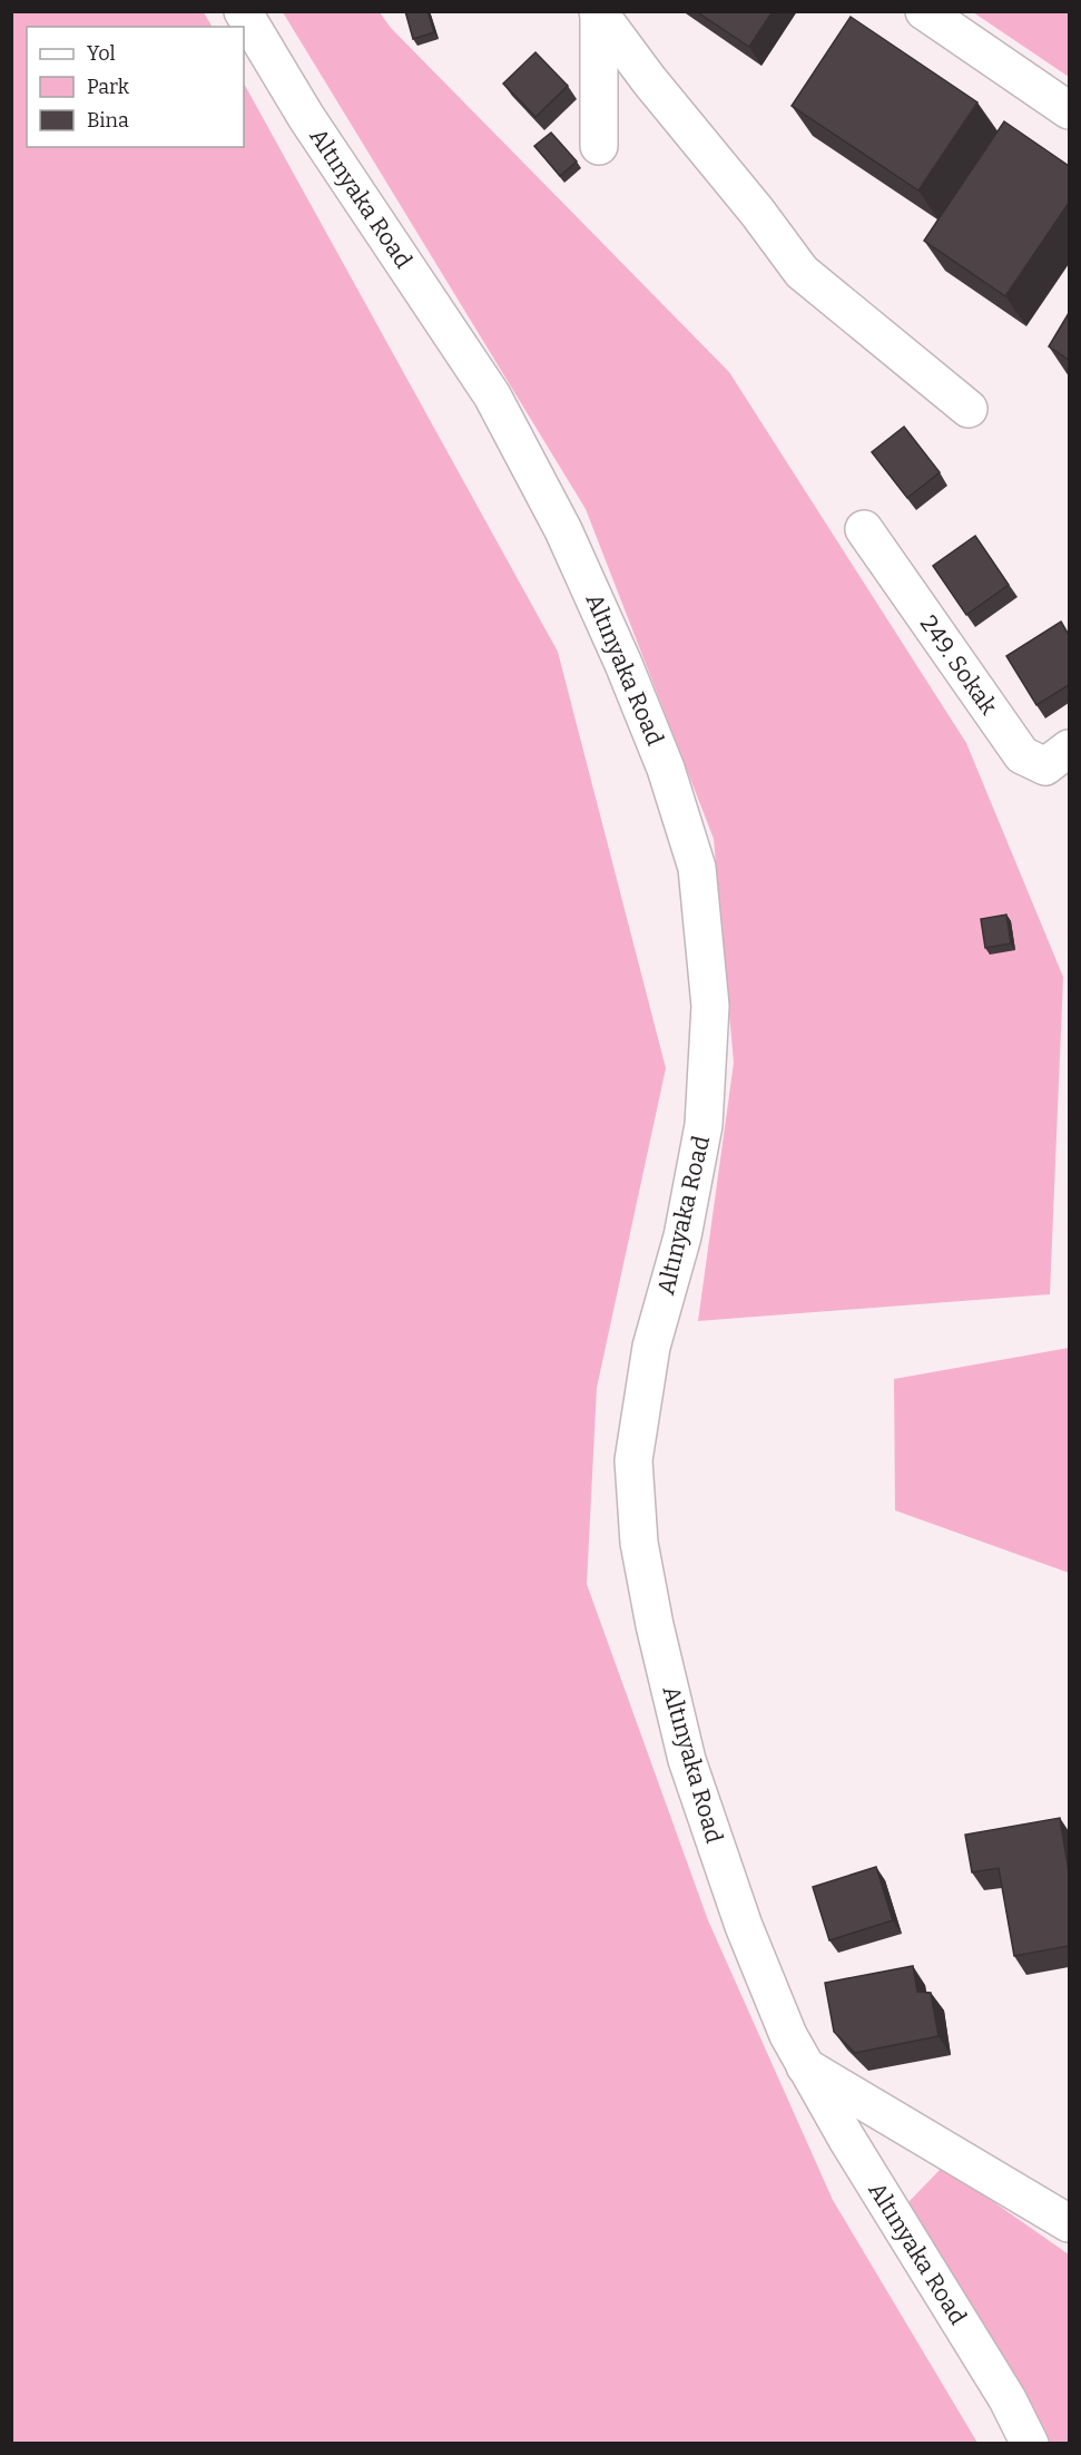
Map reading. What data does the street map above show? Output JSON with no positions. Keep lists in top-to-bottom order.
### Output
{
  "streets": {
    "main road": ["Altınyaka Road", "249. Sokak"]
  },
  "legend": ["Yol", "Park", "Bina"]
}
